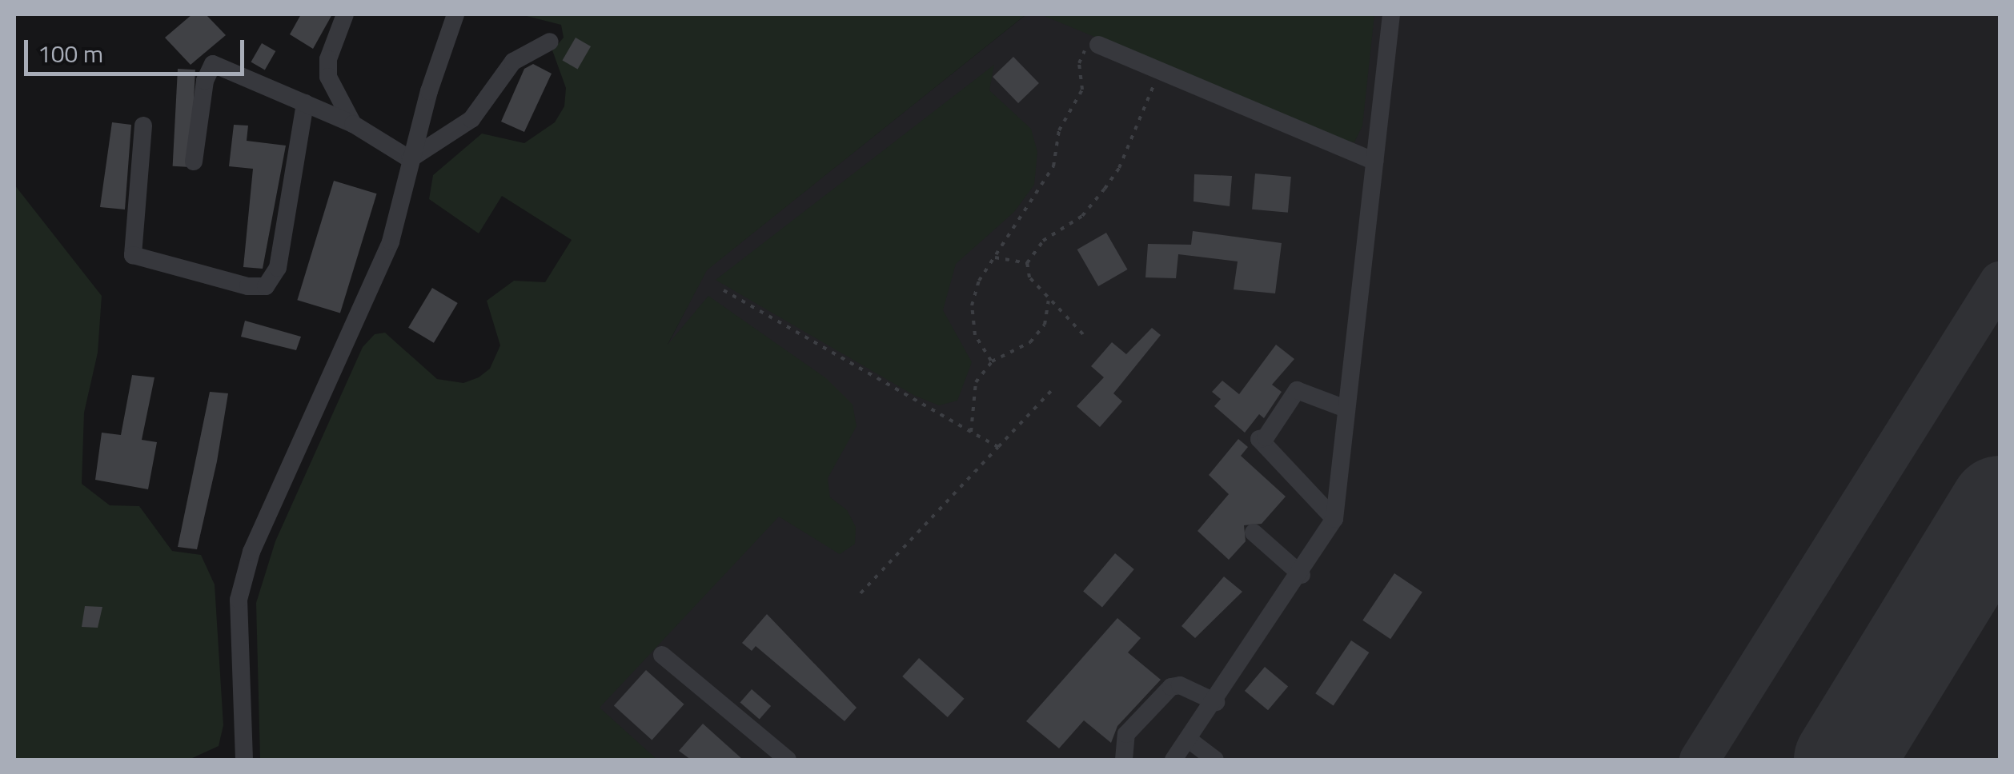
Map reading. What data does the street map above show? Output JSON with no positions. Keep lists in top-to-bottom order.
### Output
{
  "scale_bar": "100 m"
}
